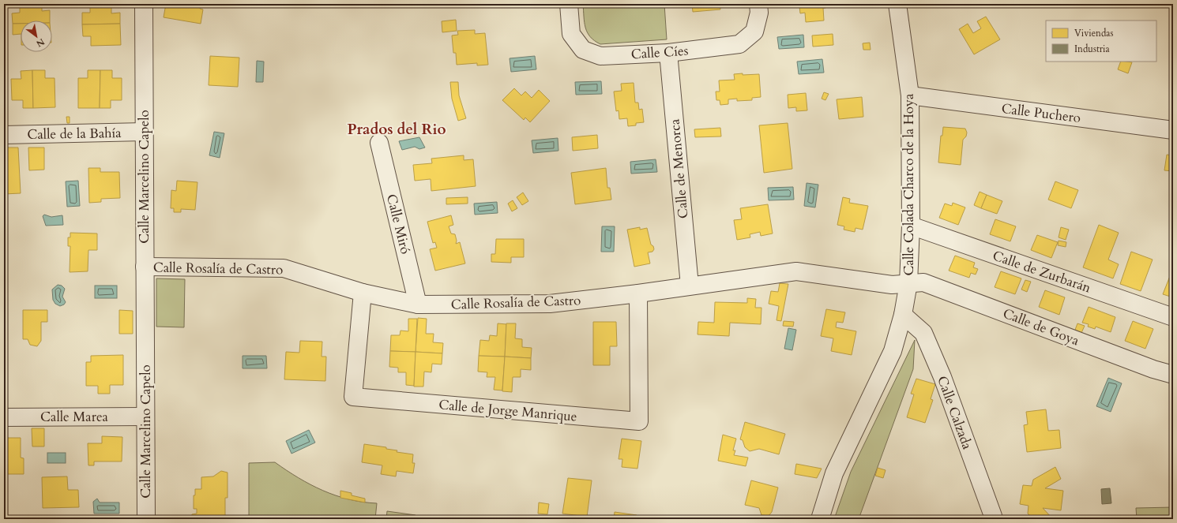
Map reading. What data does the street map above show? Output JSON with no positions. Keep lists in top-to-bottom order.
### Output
{
  "streets": {
    "street": [
      "Calle Cíes",
      "Calle Puchero",
      "Calle de la Bahía",
      "Calle de Menorca",
      "Calle Marcelino Capelo",
      "Calle Colada Charco de la Hoya",
      "Calle Miró",
      "Calle Rosalía de Castro",
      "Calle de Zurbarán",
      "Calle de Goya",
      "Calle de Jorge Manrique",
      "Calle Calzada",
      "Calle Marea"
    ]
  },
  "crossings": [
    ["Calle Cíes", "Calle de Menorca"],
    ["Calle Puchero", "Calle Colada Charco de la Hoya"],
    ["Calle de la Bahía", "Calle Marcelino Capelo"],
    ["Calle de Menorca", "Calle Rosalía de Castro"],
    ["Calle Marcelino Capelo", "Calle Rosalía de Castro"],
    ["Calle Marcelino Capelo", "Calle Marea"],
    ["Calle Colada Charco de la Hoya", "Calle Rosalía de Castro"],
    ["Calle Colada Charco de la Hoya", "Calle de Zurbarán"],
    ["Calle Colada Charco de la Hoya", "Calle de Goya"],
    ["Calle Colada Charco de la Hoya", "Calle Calzada"],
    ["Calle Miró", "Calle Rosalía de Castro"],
    ["Calle Rosalía de Castro", "Calle de Goya"],
    ["Calle Rosalía de Castro", "Calle de Jorge Manrique"]
  ],
  "districts": ["Prados del Rio"],
  "legend": ["Viviendas", "Industria"],
  "north": "bottom right"
}
